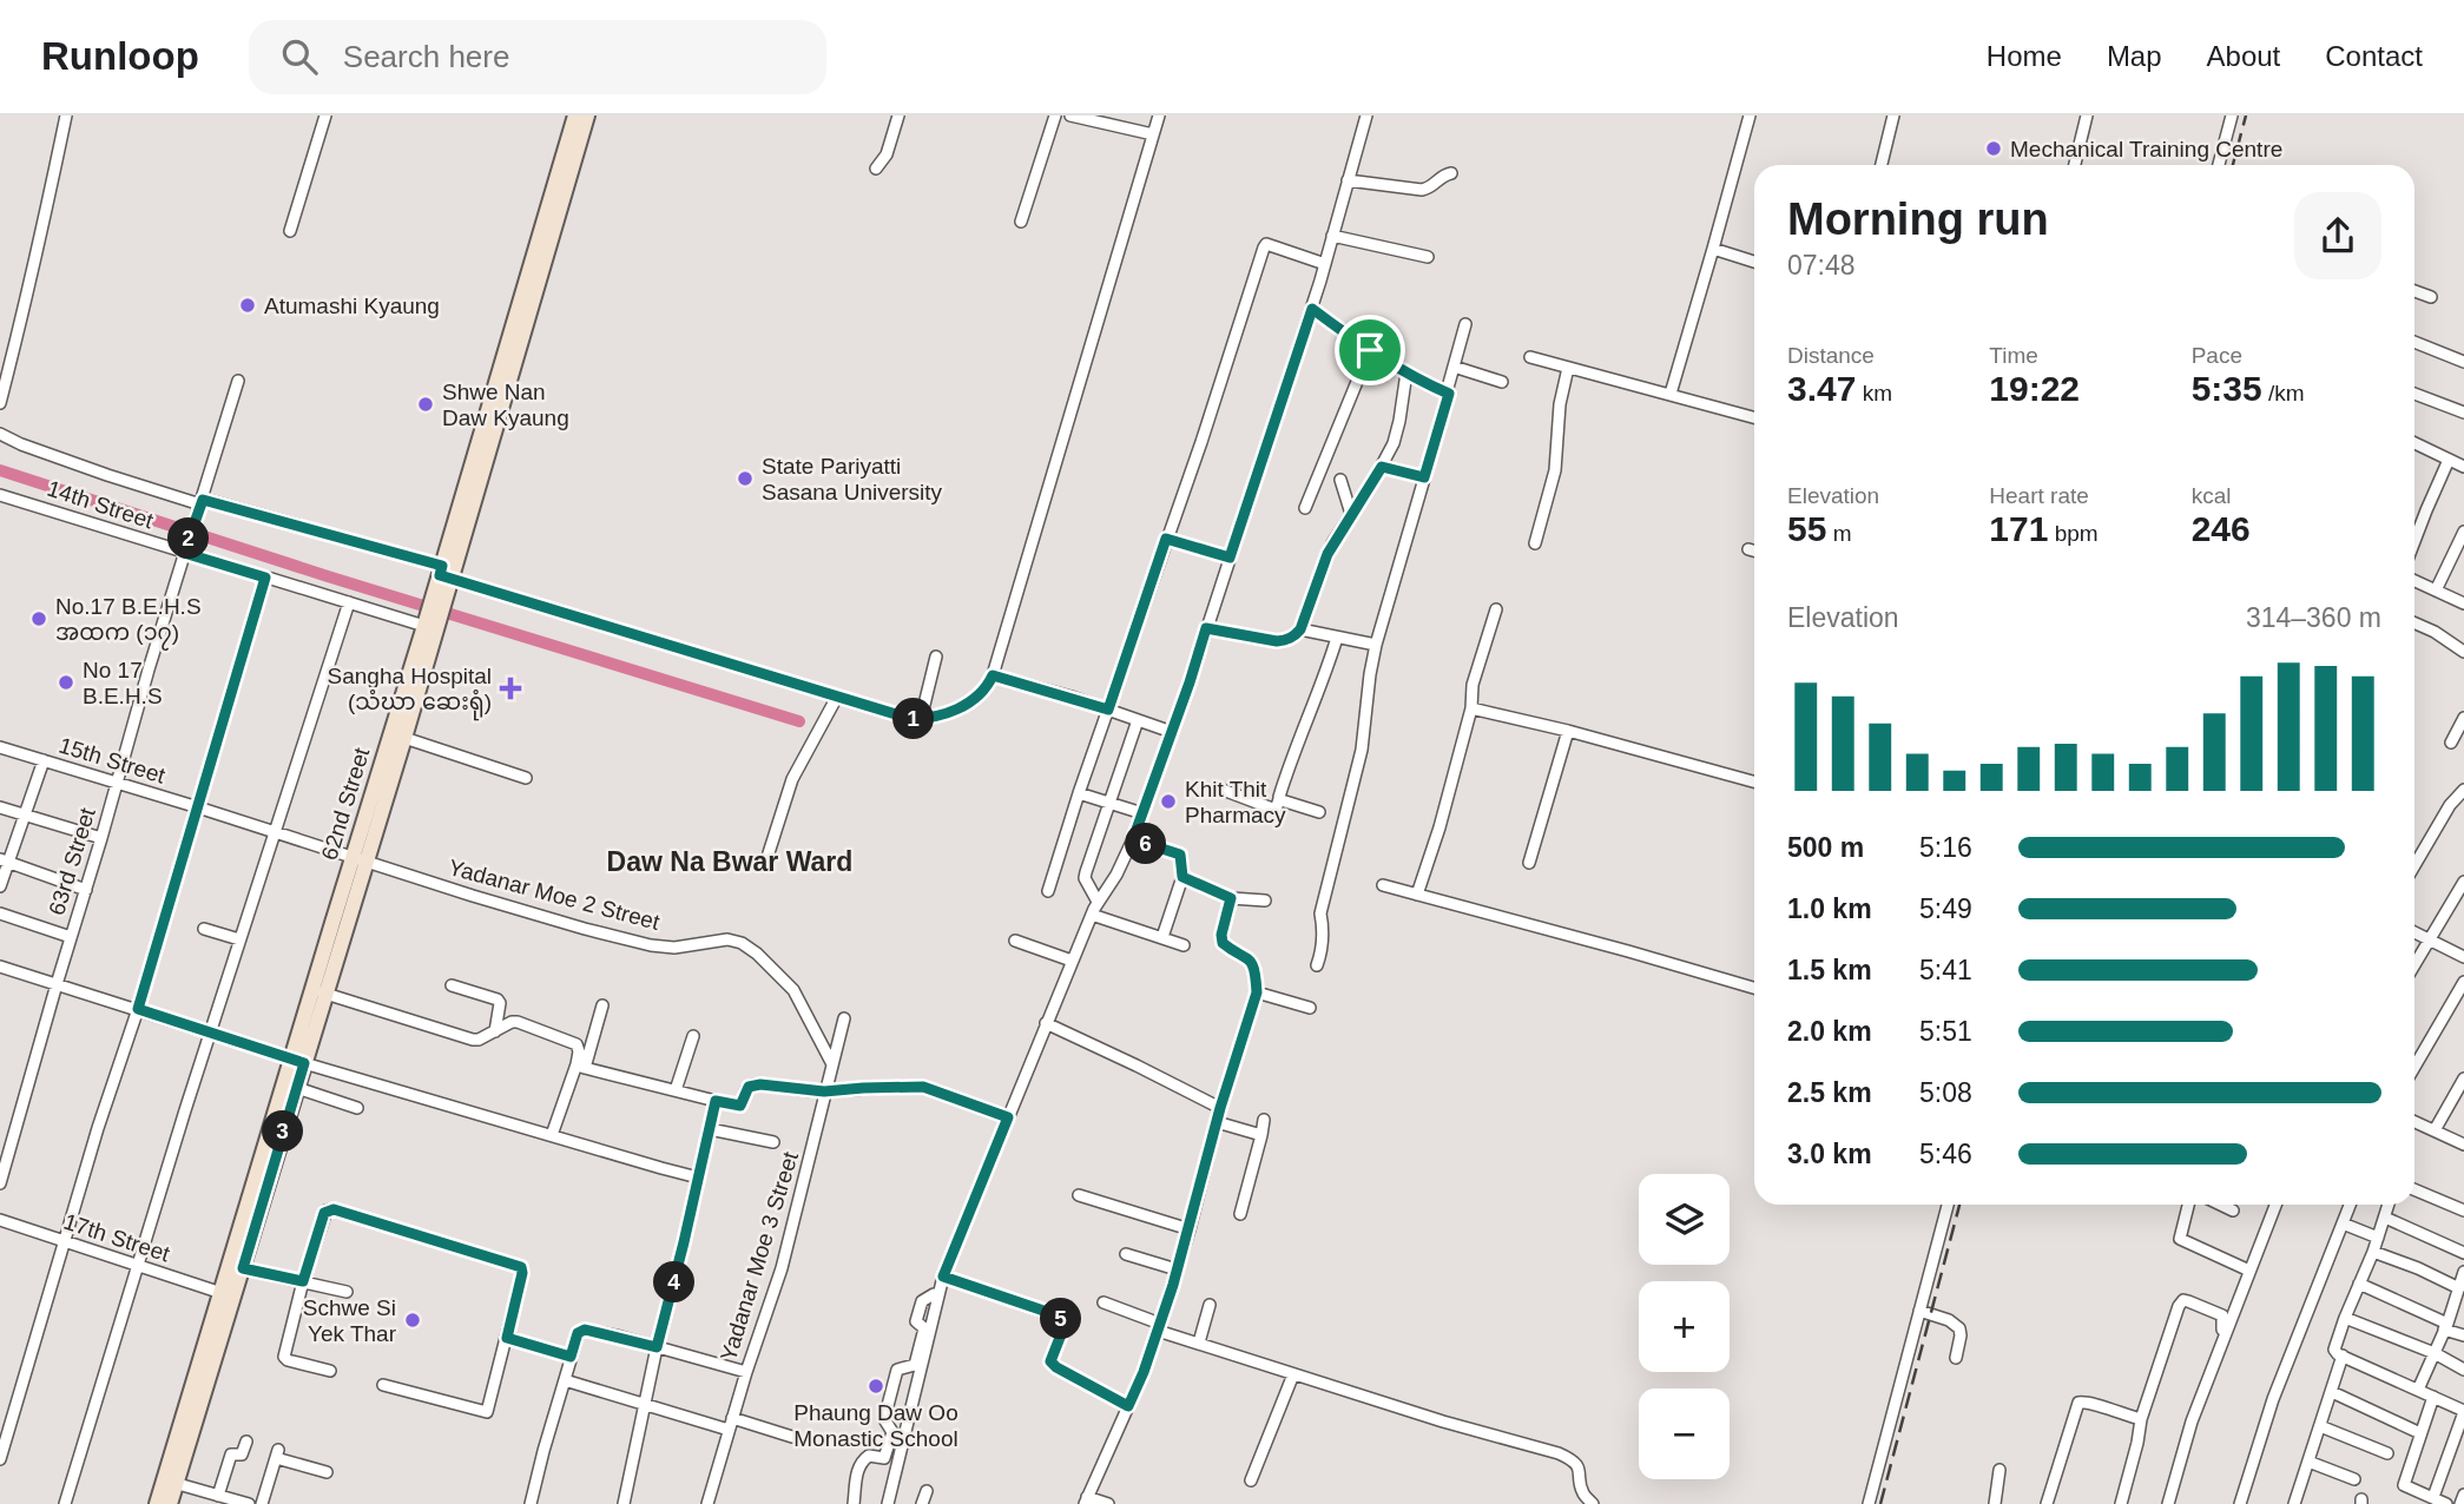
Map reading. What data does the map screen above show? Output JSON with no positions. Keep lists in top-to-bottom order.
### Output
{
  "streets": {
    "main road": ["62nd Street"],
    "street": [
      "14th Street",
      "15th Street",
      "63rd Street",
      "Yadanar Moe 2 Street",
      "17th Street",
      "Yadanar Moe 3 Street"
    ]
  },
  "crossings": [
    ["14th Street", "62nd Street"],
    ["14th Street", "63rd Street"],
    ["15th Street", "62nd Street"],
    ["15th Street", "63rd Street"],
    ["15th Street", "Yadanar Moe 2 Street"],
    ["62nd Street", "Yadanar Moe 2 Street"],
    ["62nd Street", "17th Street"],
    ["Yadanar Moe 2 Street", "Yadanar Moe 3 Street"]
  ],
  "districts": ["Daw Na Bwar Ward"],
  "places": {
    "other": [
      "Mechanical Training Centre",
      "Atumashi Kyaung",
      "Shwe Nan Daw Kyaung",
      "State Pariyatti Sasana University",
      "No.17 B.E.H.S အထက (၁၇)",
      "No 17 B.E.H.S",
      "Khit Thit Pharmacy",
      "Schwe Si Yek Thar",
      "Phaung Daw Oo Monastic School"
    ],
    "health": ["Sangha Hospital (သံဃာ ဆေးရုံ)"]
  },
  "page": {
    "header": "Runloop",
    "search": "Search here",
    "nav": [
      "Home",
      "Map",
      "About",
      "Contact"
    ],
    "heading": ["Morning run", "07:48"],
    "stats": [
      ["Distance", "3.47 km"],
      ["Time", "19:22"],
      ["Pace", "5:35 /km"],
      ["Elevation", "55 m"],
      ["Heart rate", "171 bpm"],
      ["kcal", "246"]
    ],
    "pins": [
      "2",
      "1",
      "6",
      "3",
      "4",
      "5"
    ],
    "chart": ["Elevation", "314–360 m"],
    "list": [
      {
        "name": "500 m",
        "note": "5:16"
      },
      {
        "name": "1.0 km",
        "note": "5:49"
      },
      {
        "name": "1.5 km",
        "note": "5:41"
      },
      {
        "name": "2.0 km",
        "note": "5:51"
      },
      {
        "name": "2.5 km",
        "note": "5:08"
      },
      {
        "name": "3.0 km",
        "note": "5:46"
      }
    ],
    "map_buttons": ["+", "−"]
  }
}
